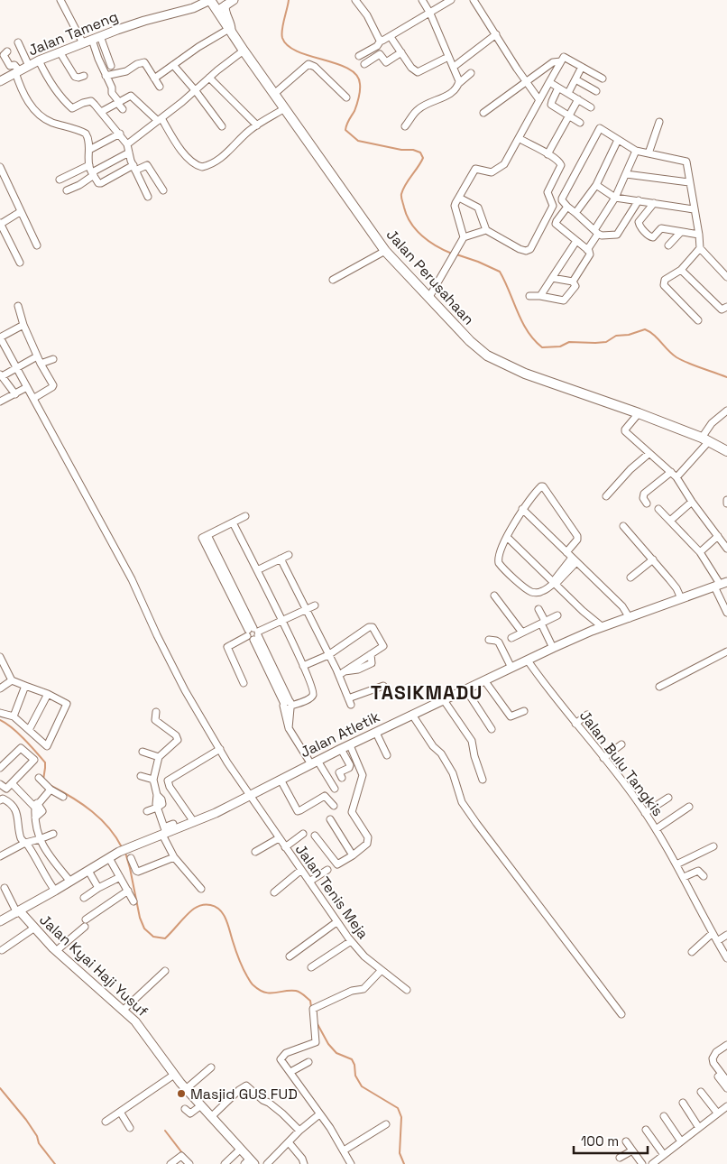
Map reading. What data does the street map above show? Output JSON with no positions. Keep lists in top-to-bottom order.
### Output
{
  "streets": {
    "main road": ["Jalan Perusahaan"],
    "street": [
      "Jalan Tameng",
      "Jalan Atletik",
      "Jalan Bulu Tangkis",
      "Jalan Tenis Meja",
      "Jalan Kyai Haji Yusuf"
    ]
  },
  "crossings": [
    ["Jalan Tameng", "Jalan Perusahaan"],
    ["Jalan Atletik", "Jalan Bulu Tangkis"],
    ["Jalan Atletik", "Jalan Tenis Meja"],
    ["Jalan Atletik", "Jalan Kyai Haji Yusuf"]
  ],
  "districts": ["TASIKMADU"],
  "places": ["Masjid GUS FUD"],
  "scale_bar": "100 m"
}
